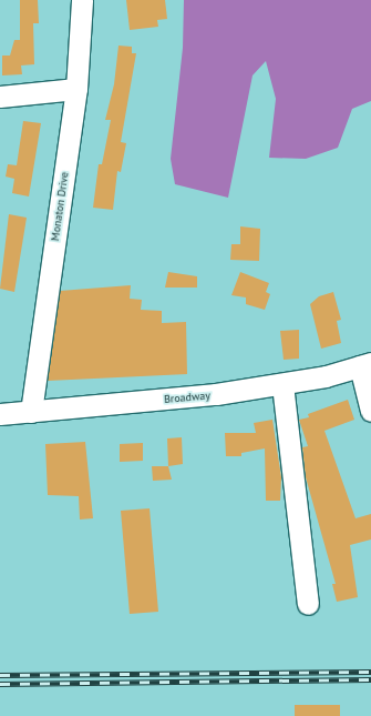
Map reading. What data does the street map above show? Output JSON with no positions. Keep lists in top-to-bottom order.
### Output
{
  "streets": {
    "street": ["Monaton Drive", "Broadway"]
  },
  "crossings": [
    ["Monaton Drive", "Broadway"]
  ]
}
